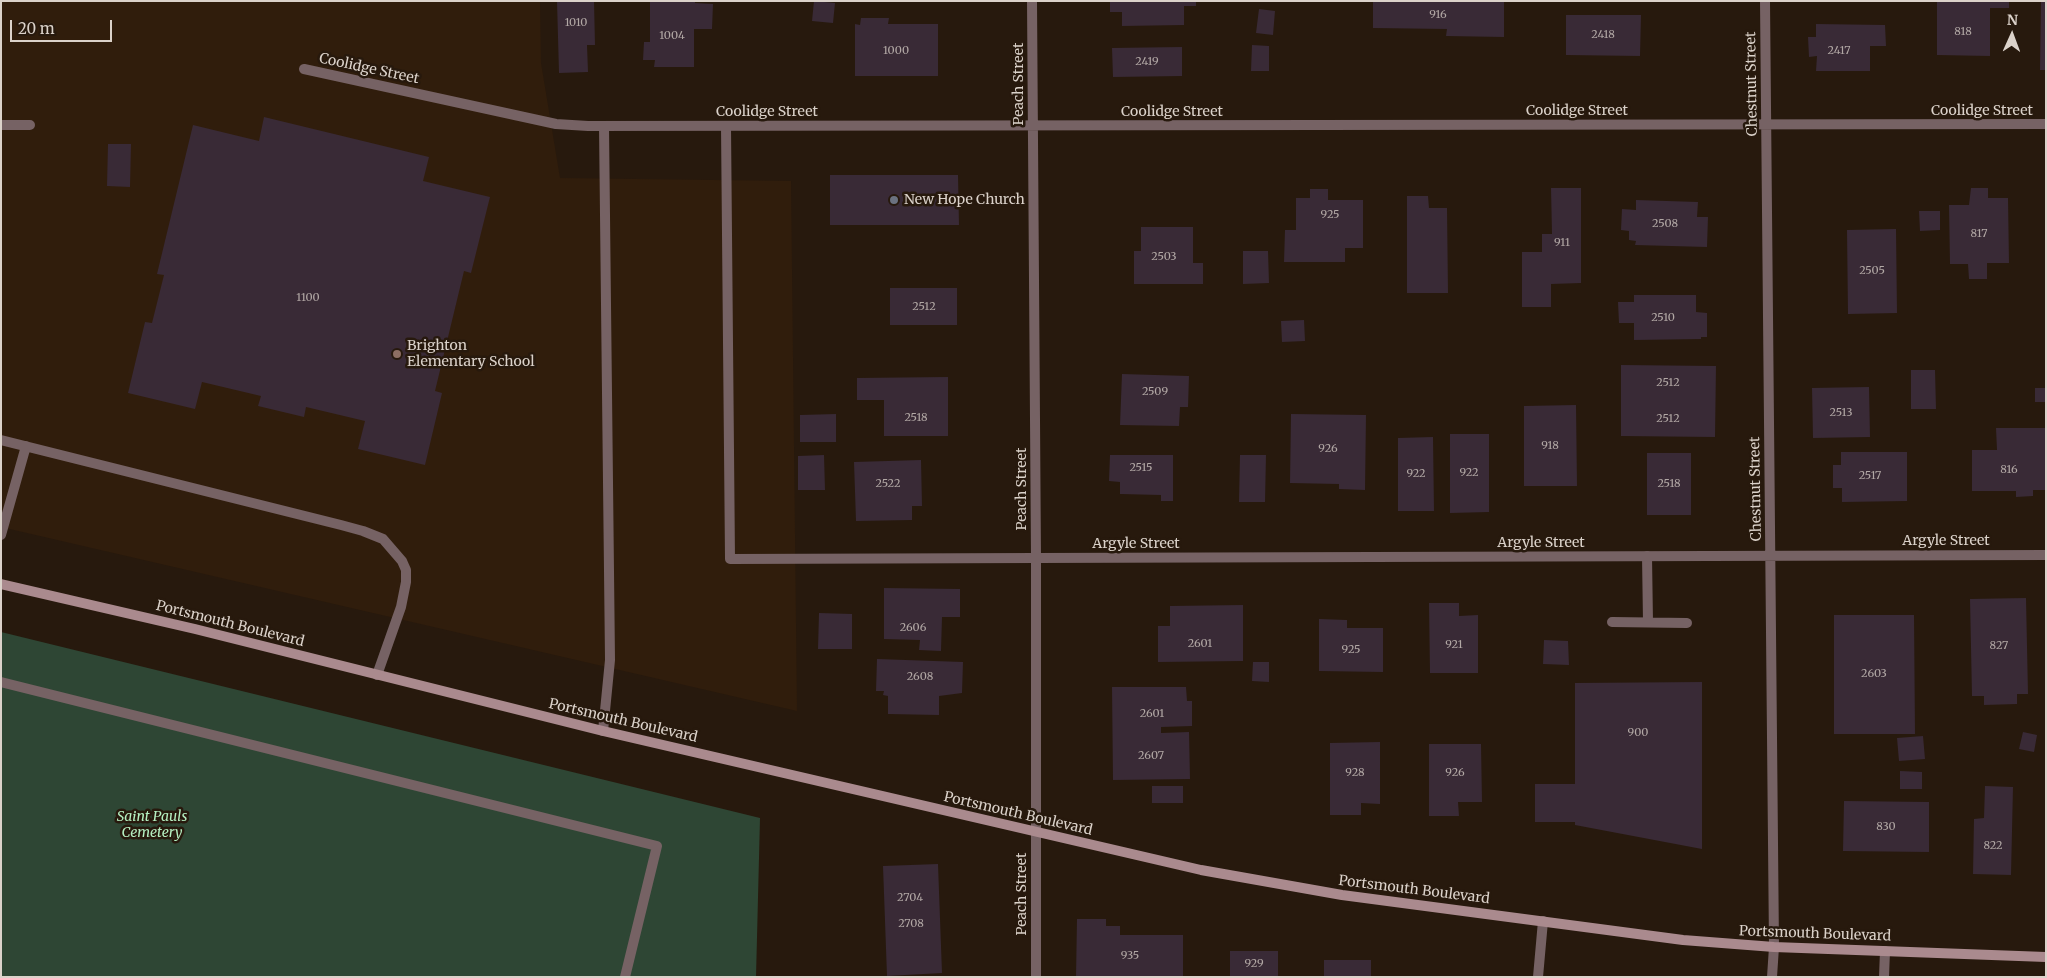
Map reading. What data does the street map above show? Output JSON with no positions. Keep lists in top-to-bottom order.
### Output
{
  "streets": {
    "main road": ["Portsmouth Boulevard"],
    "street": [
      "Coolidge Street",
      "Peach Street",
      "Chestnut Street",
      "Argyle Street"
    ]
  },
  "crossings": [
    ["Coolidge Street", "Peach Street"],
    ["Coolidge Street", "Chestnut Street"],
    ["Coolidge Street", "Argyle Street"],
    ["Peach Street", "Argyle Street"],
    ["Peach Street", "Portsmouth Boulevard"],
    ["Chestnut Street", "Argyle Street"],
    ["Chestnut Street", "Portsmouth Boulevard"]
  ],
  "parks": ["Saint Pauls Cemetery"],
  "places": ["New Hope Church", "Brighton Elementary School"],
  "house_numbers": [
    "916",
    "1010",
    "818",
    "2418",
    "1004",
    "1000",
    "2417",
    "2419",
    "925",
    "2508",
    "817",
    "911",
    "2503",
    "2505",
    "1100",
    "2512",
    "2510",
    "2512",
    "2509",
    "2513",
    "2518",
    "2512",
    "918",
    "926",
    "2515",
    "816",
    "922",
    "922",
    "2517",
    "2522",
    "2518",
    "2606",
    "2601",
    "921",
    "827",
    "925",
    "2603",
    "2608",
    "2601",
    "900",
    "2607",
    "928",
    "926",
    "830",
    "822",
    "2704",
    "2708",
    "935",
    "929"
  ],
  "scale_bar": "20 m",
  "north": "top"
}
